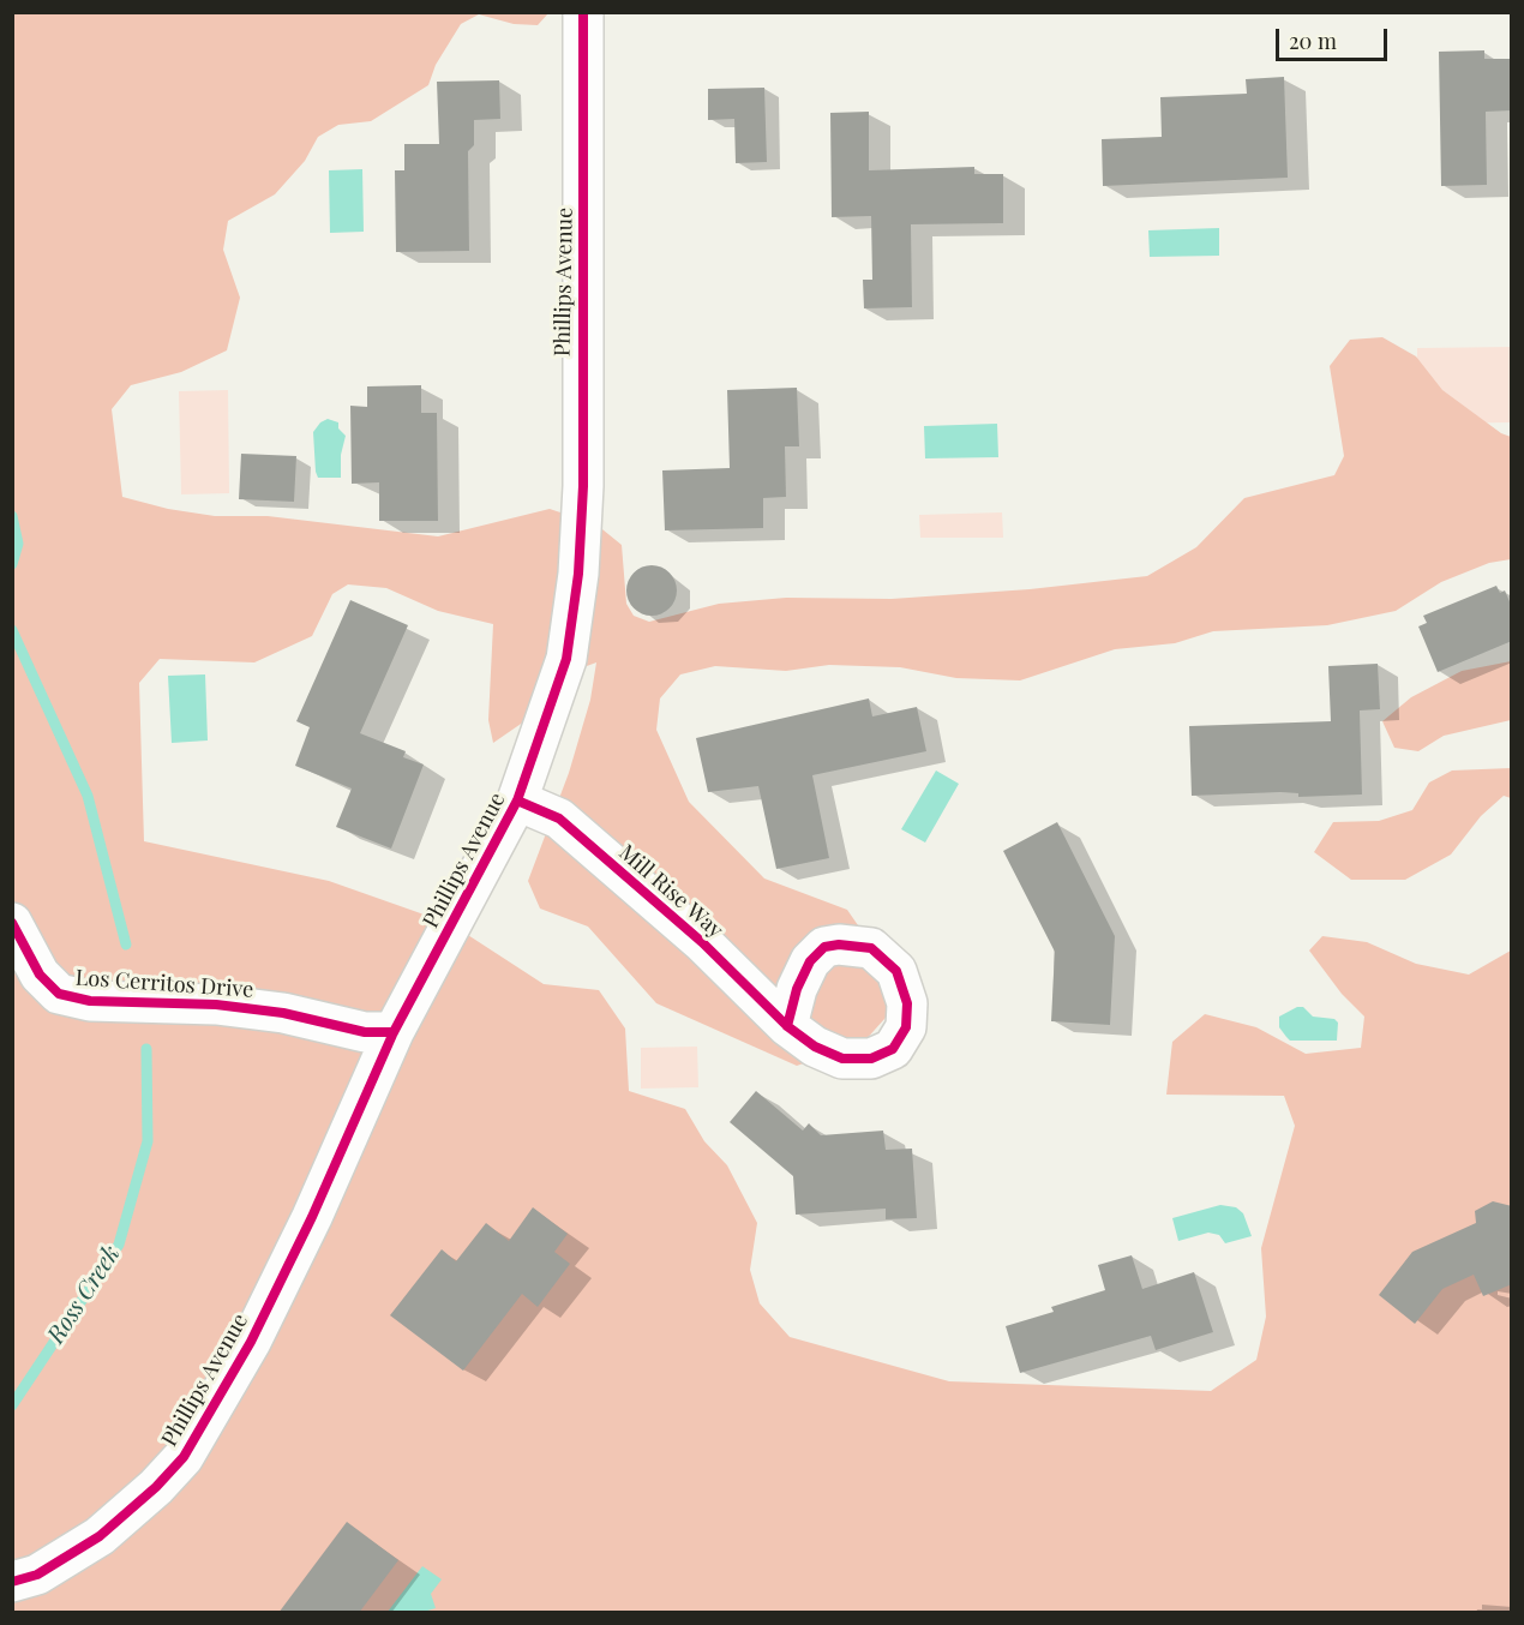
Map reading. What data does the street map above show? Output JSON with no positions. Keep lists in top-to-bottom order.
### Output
{
  "streets": {
    "street": ["Phillips Avenue", "Mill Rise Way", "Los Cerritos Drive"]
  },
  "crossings": [
    ["Phillips Avenue", "Mill Rise Way"],
    ["Phillips Avenue", "Los Cerritos Drive"]
  ],
  "water": ["Ross Creek"],
  "scale_bar": "20 m"
}
